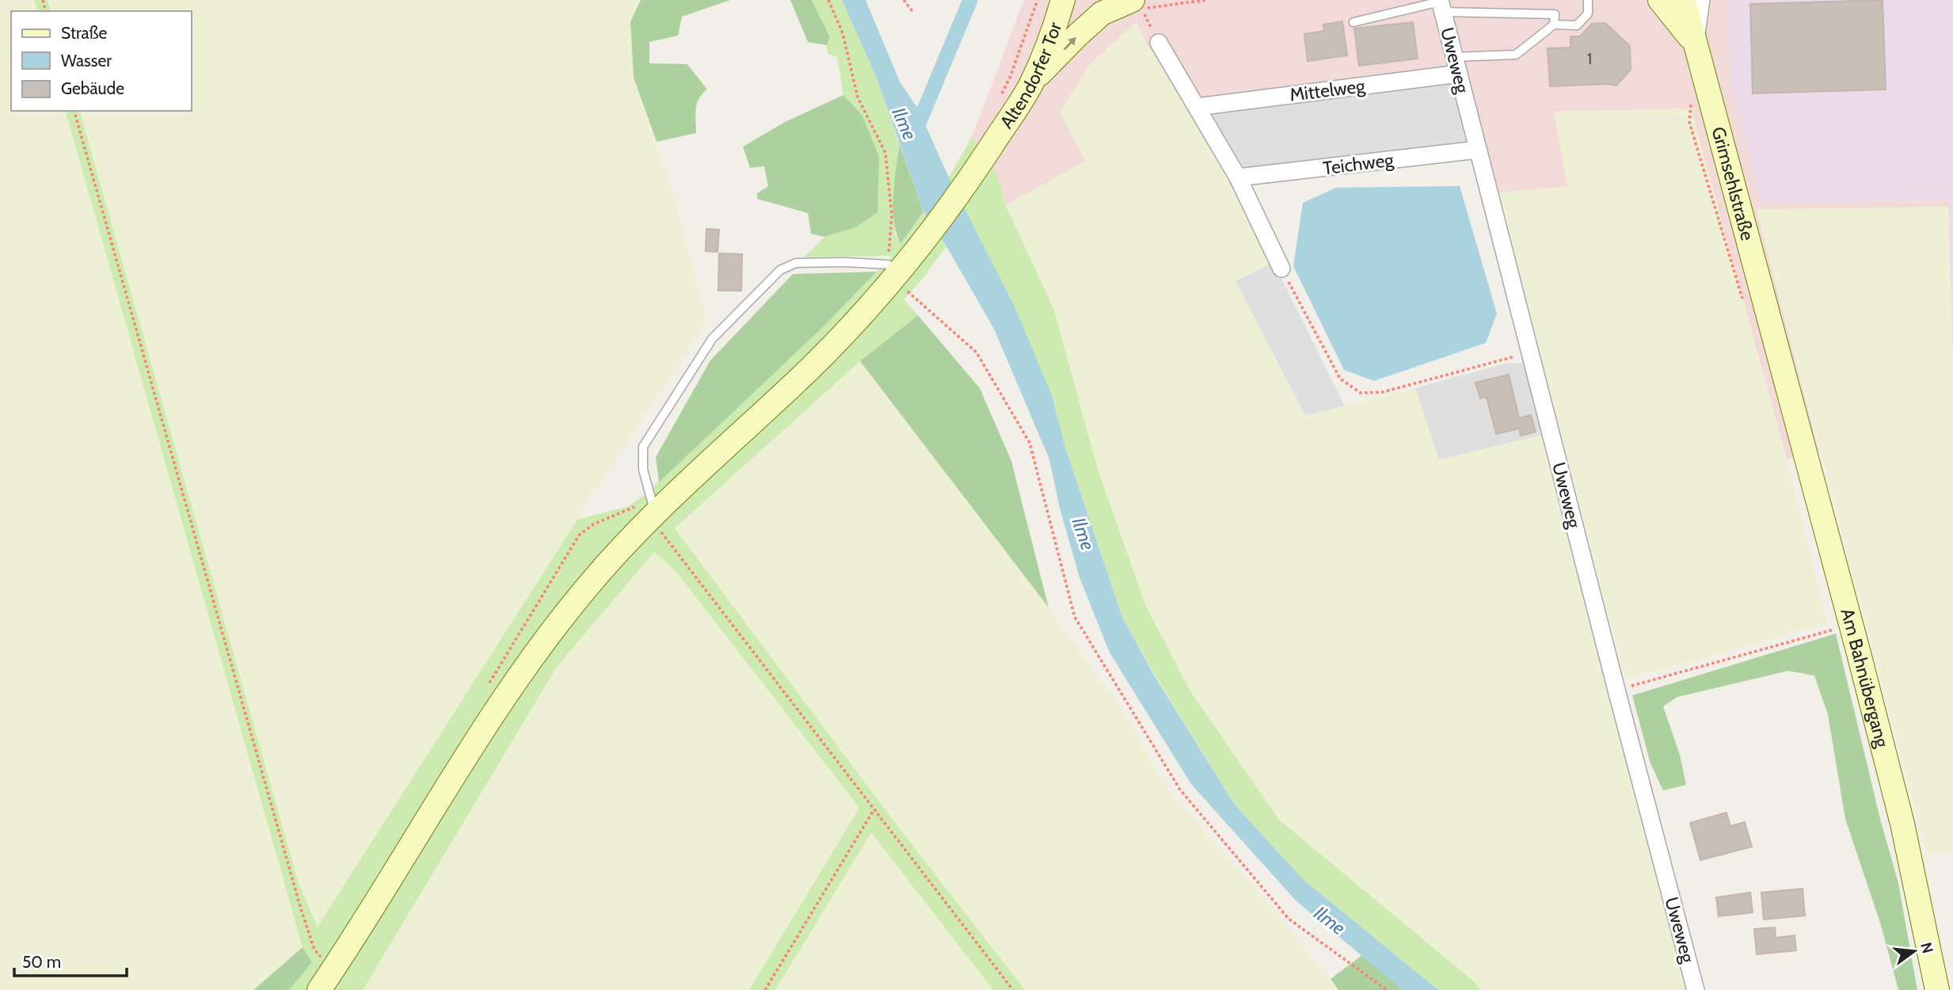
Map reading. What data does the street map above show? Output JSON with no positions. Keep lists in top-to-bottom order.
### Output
{
  "streets": {
    "main road": ["Altendorfer Tor", "Grimsehlstraße", "Am Bahnübergang"],
    "street": ["Uweweg", "Mittelweg", "Teichweg"]
  },
  "crossings": [
    ["Uweweg", "Mittelweg"],
    ["Uweweg", "Teichweg"],
    ["Grimsehlstraße", "Am Bahnübergang"]
  ],
  "water": ["Ilme"],
  "house_numbers": ["1"],
  "legend": ["Straße", "Wasser", "Gebäude"],
  "scale_bar": "50 m",
  "north": "right"
}
